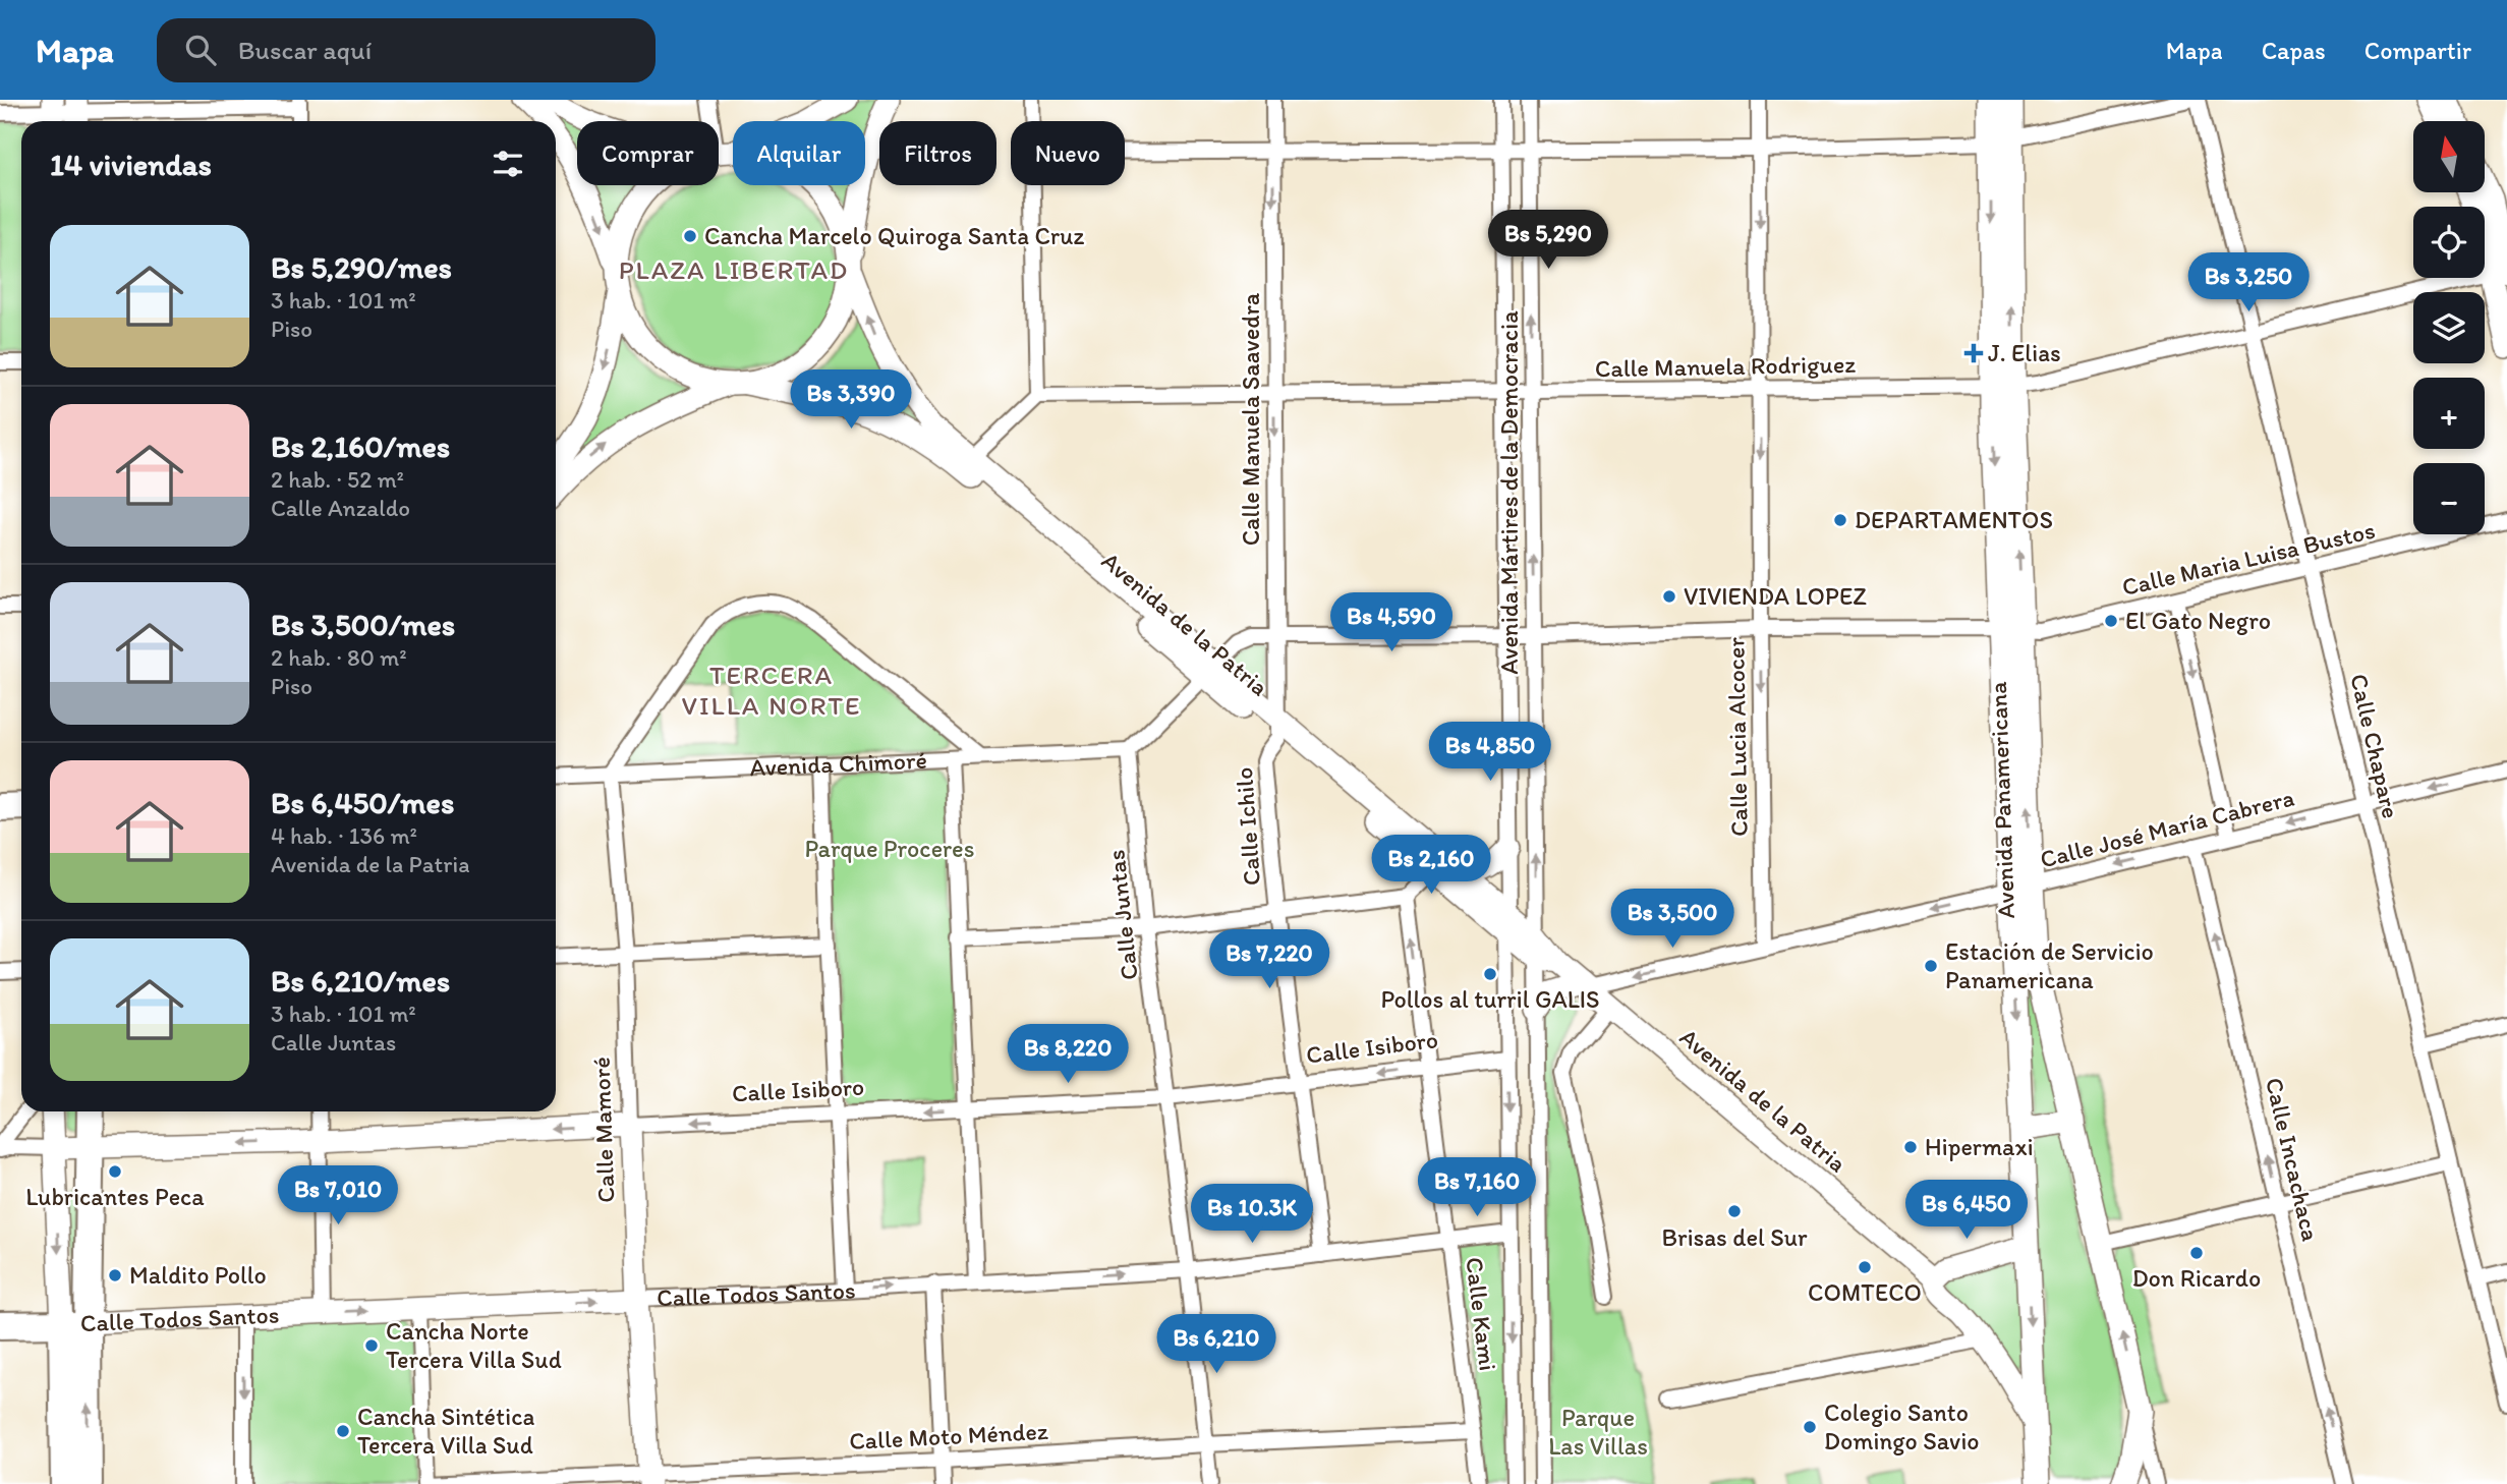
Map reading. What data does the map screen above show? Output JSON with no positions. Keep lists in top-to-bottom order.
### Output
{
  "streets": {
    "highway": ["Calle Todos Santos"],
    "main road": [
      "Avenida de la Patria",
      "Avenida Panamericana",
      "Calle Isiboro",
      "Calle Mamoré"
    ],
    "street": [
      "Calle Manuela Rodriguez",
      "Calle Manuela Saavedra",
      "Avenida Mártires de la Democracia",
      "Calle Maria Luisa Bustos",
      "Calle Lucia Alcocer",
      "Calle Chapare",
      "Avenida Chimoré",
      "Calle Ichilo",
      "Calle José María Cabrera",
      "Calle Juntas",
      "Calle Incachaca",
      "Calle Kami",
      "Calle Moto Méndez"
    ]
  },
  "crossings": [
    ["Calle Manuela Rodriguez", "Calle Manuela Saavedra"],
    ["Calle Manuela Rodriguez", "Avenida Mártires de la Democracia"],
    ["Calle Manuela Rodriguez", "Calle Lucia Alcocer"],
    ["Calle Manuela Rodriguez", "Calle Chapare"],
    ["Calle Manuela Rodriguez", "Avenida Panamericana"],
    ["Calle Manuela Saavedra", "Calle Maria Luisa Bustos"],
    ["Calle Manuela Saavedra", "Avenida de la Patria"],
    ["Calle Manuela Saavedra", "Calle Ichilo"],
    ["Avenida Mártires de la Democracia", "Calle Maria Luisa Bustos"],
    ["Avenida Mártires de la Democracia", "Avenida de la Patria"],
    ["Avenida Mártires de la Democracia", "Calle Isiboro"],
    ["Avenida Mártires de la Democracia", "Calle Todos Santos"],
    ["Calle Maria Luisa Bustos", "Avenida de la Patria"],
    ["Calle Maria Luisa Bustos", "Calle Lucia Alcocer"],
    ["Calle Maria Luisa Bustos", "Calle Chapare"],
    ["Calle Maria Luisa Bustos", "Avenida Panamericana"],
    ["Avenida de la Patria", "Avenida Panamericana"],
    ["Avenida de la Patria", "Calle Ichilo"],
    ["Avenida de la Patria", "Calle José María Cabrera"],
    ["Calle Lucia Alcocer", "Calle José María Cabrera"],
    ["Calle Chapare", "Calle José María Cabrera"],
    ["Avenida Chimoré", "Calle Juntas"],
    ["Avenida Chimoré", "Calle Mamoré"],
    ["Avenida Panamericana", "Calle José María Cabrera"],
    ["Calle Ichilo", "Calle Isiboro"],
    ["Calle Ichilo", "Calle Todos Santos"],
    ["Calle José María Cabrera", "Calle Incachaca"],
    ["Calle Juntas", "Calle Isiboro"],
    ["Calle Juntas", "Calle Todos Santos"],
    ["Calle Juntas", "Calle Moto Méndez"],
    ["Calle Isiboro", "Calle Mamoré"],
    ["Calle Isiboro", "Calle Kami"],
    ["Calle Mamoré", "Calle Todos Santos"],
    ["Calle Mamoré", "Calle Moto Méndez"],
    ["Calle Todos Santos", "Calle Kami"],
    ["Calle Kami", "Calle Moto Méndez"]
  ],
  "one_way": [
    "Calle Manuela Saavedra",
    "Calle Lucia Alcocer",
    "Calle José María Cabrera",
    "Calle Isiboro",
    "Calle Incachaca",
    "Calle Todos Santos"
  ],
  "districts": ["PLAZA LIBERTAD", "TERCERA VILLA NORTE"],
  "parks": ["Parque Proceres", "Parque Las Villas"],
  "places": {
    "other": [
      "Cancha Marcelo Quiroga Santa Cruz",
      "DEPARTAMENTOS",
      "VIVIENDA LOPEZ",
      "El Gato Negro",
      "Estación de Servicio Panamericana",
      "Pollos al turril GALIS",
      "Hipermaxi",
      "Lubricantes Peca",
      "Brisas del Sur",
      "Don Ricardo",
      "COMTECO",
      "Maldito Pollo",
      "Cancha Norte Tercera Villa Sud",
      "Colegio Santo Domingo Savio",
      "Cancha Sintética Tercera Villa Sud"
    ],
    "health": ["J. Elias"]
  },
  "north": "top",
  "page": {
    "header": "Mapa",
    "search": "Buscar aquí",
    "nav": ["Mapa", "Capas", "Compartir"],
    "map_buttons": ["+", "−"],
    "chip": [
      "Comprar",
      "Alquilar",
      "Filtros",
      "Nuevo"
    ],
    "heading": "14 viviendas",
    "list": [
      {
        "name": "Bs 5,290/mes",
        "note": "3 hab. · 101 m² · Piso"
      },
      {
        "name": "Bs 2,160/mes",
        "note": "2 hab. · 52 m² · Calle Anzaldo"
      },
      {
        "name": "Bs 3,500/mes",
        "note": "2 hab. · 80 m² · Piso"
      },
      {
        "name": "Bs 6,450/mes",
        "note": "4 hab. · 136 m² · Avenida de la Patria"
      },
      {
        "name": "Bs 6,210/mes",
        "note": "3 hab. · 101 m² · Calle Juntas"
      }
    ],
    "price": [
      "Bs 5,290",
      "Bs 3,250",
      "Bs 3,390",
      "Bs 4,590",
      "Bs 4,850",
      "Bs 2,160",
      "Bs 3,500",
      "Bs 7,220",
      "Bs 8,220",
      "Bs 7,160",
      "Bs 7,010",
      "Bs 6,450",
      "Bs 10.3K",
      "Bs 6,210"
    ]
  }
}
